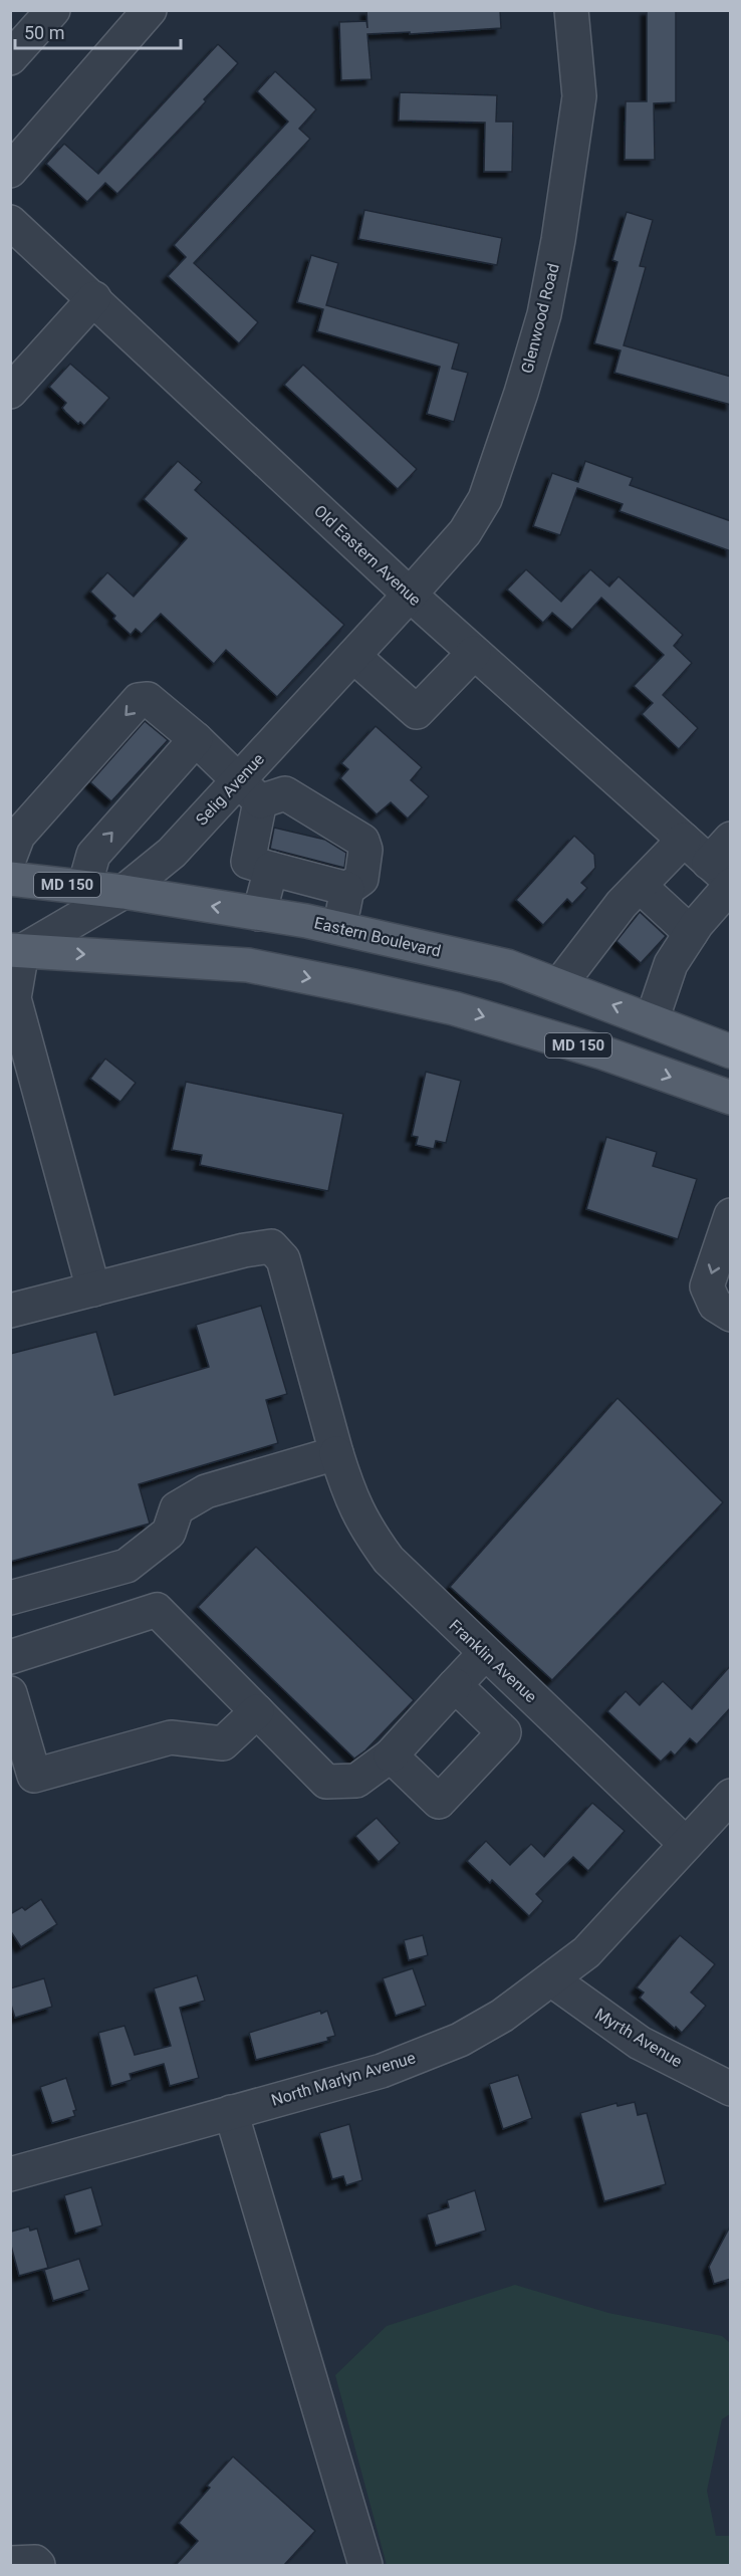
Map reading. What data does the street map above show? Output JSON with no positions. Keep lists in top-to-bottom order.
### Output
{
  "streets": {
    "main road": ["MD 150", "Eastern Boulevard"],
    "street": [
      "Glenwood Road",
      "Old Eastern Avenue",
      "Selig Avenue",
      "Franklin Avenue",
      "Myrth Avenue",
      "North Marlyn Avenue"
    ]
  },
  "crossings": [
    ["Glenwood Road", "Old Eastern Avenue"],
    ["Glenwood Road", "Selig Avenue"],
    ["Old Eastern Avenue", "Selig Avenue"],
    ["Selig Avenue", "MD 150"],
    ["Selig Avenue", "Eastern Boulevard"],
    ["Franklin Avenue", "North Marlyn Avenue"],
    ["Myrth Avenue", "North Marlyn Avenue"]
  ],
  "scale_bar": "50 m"
}
